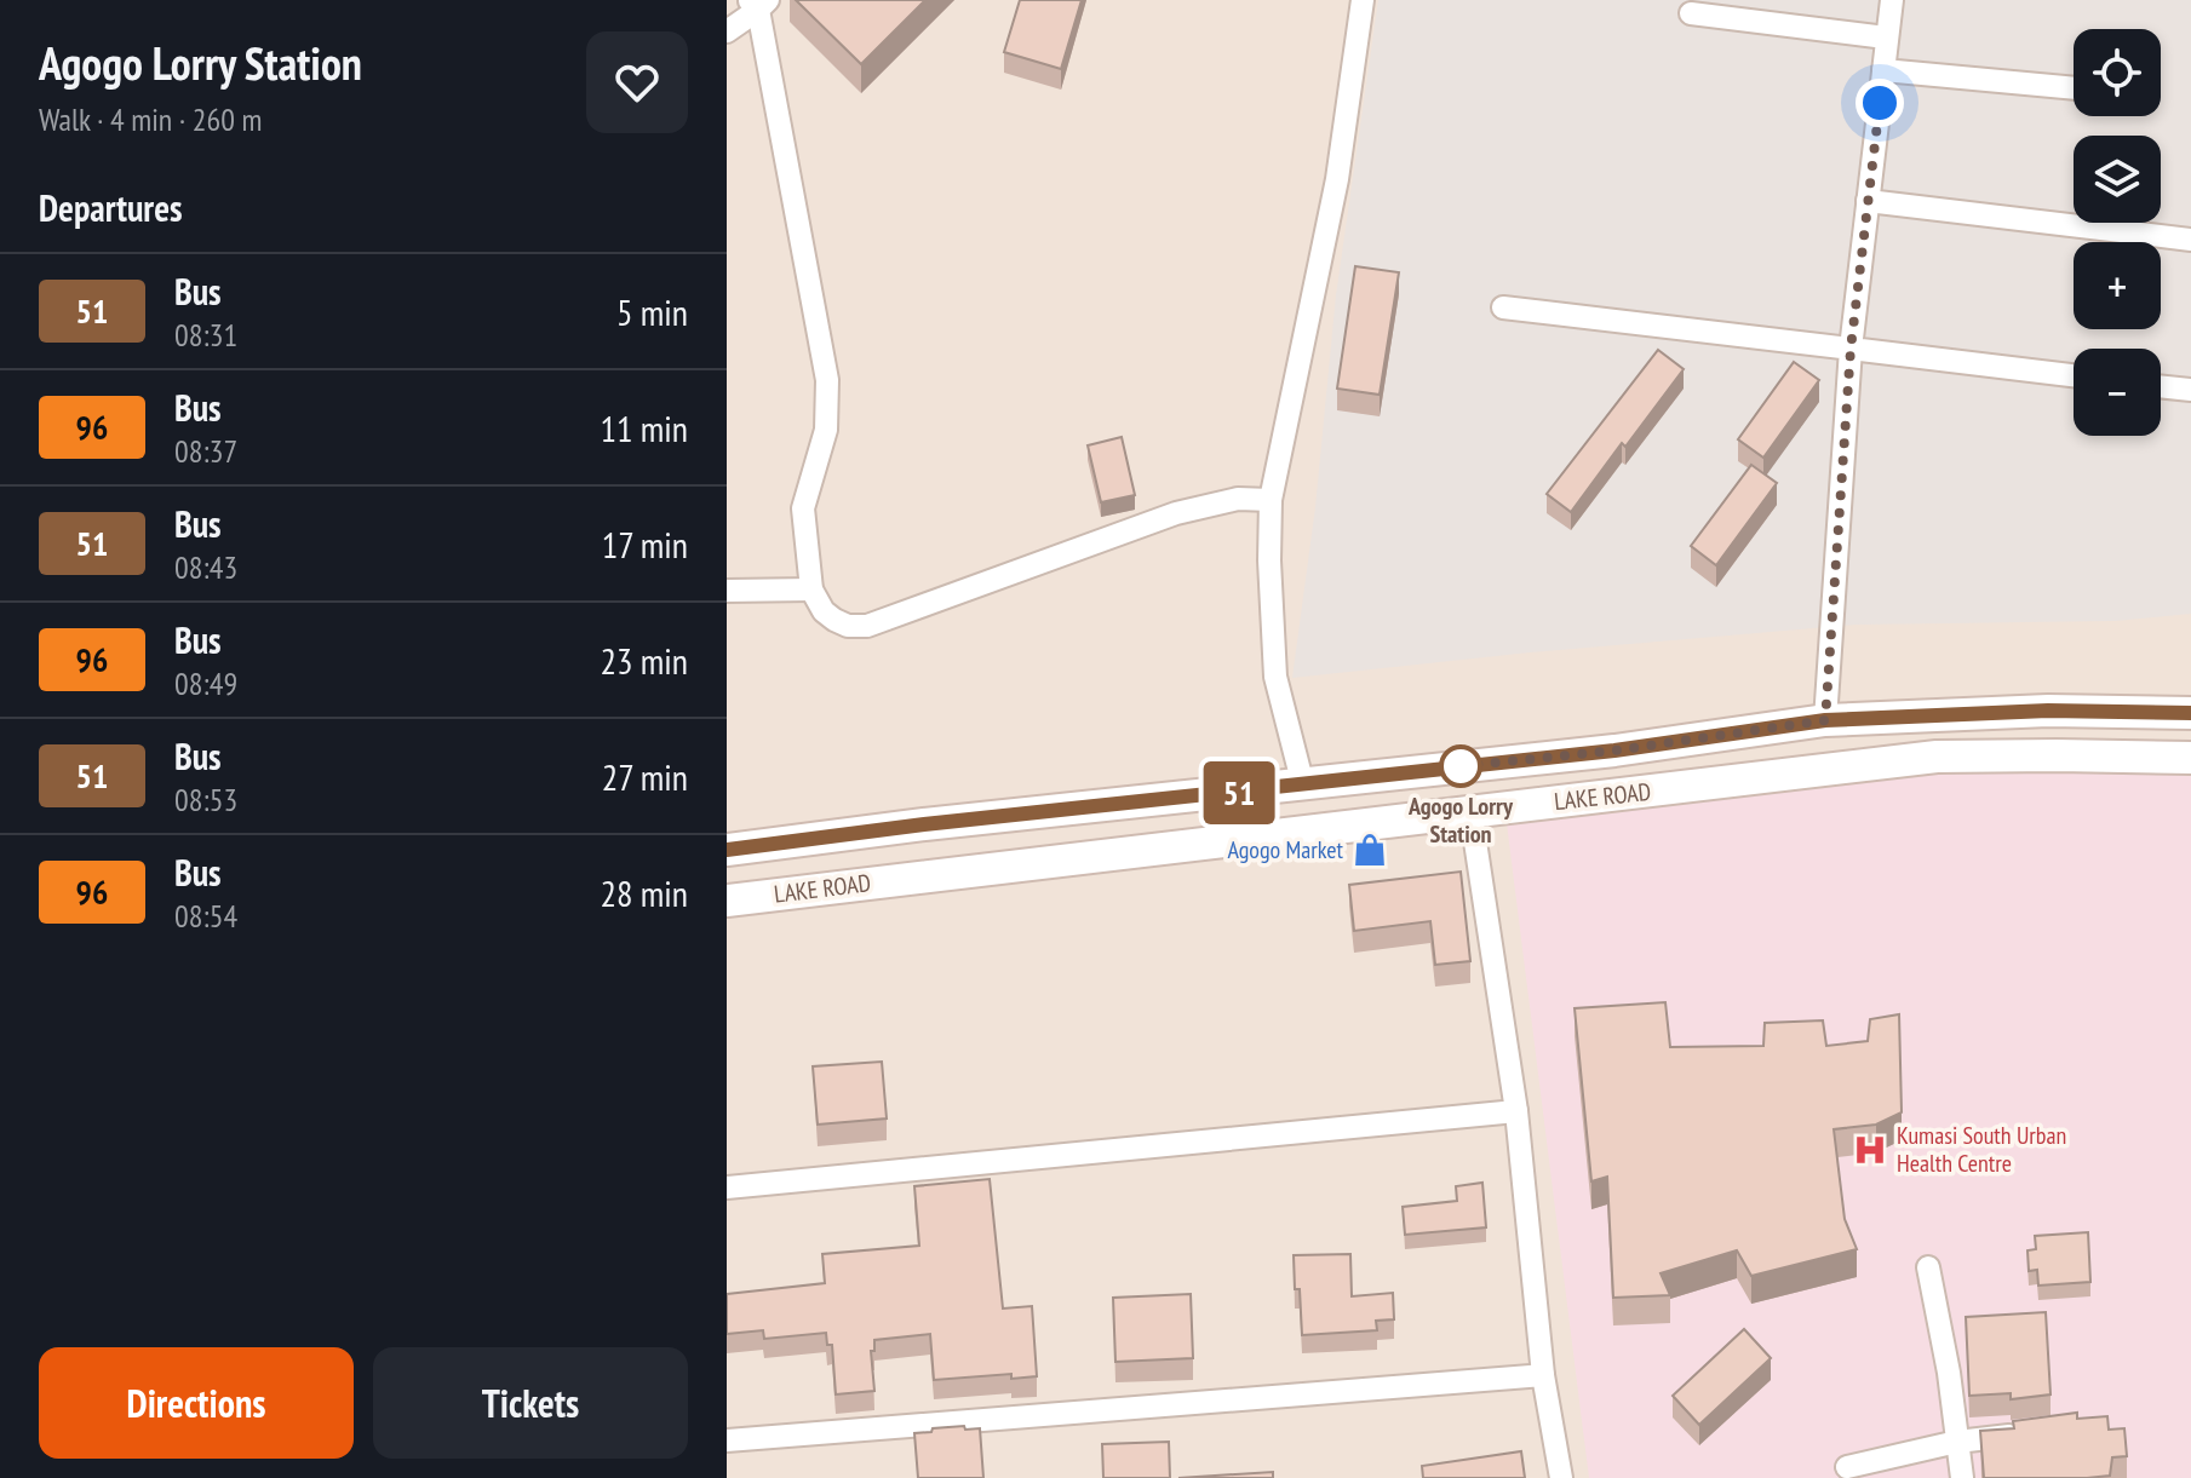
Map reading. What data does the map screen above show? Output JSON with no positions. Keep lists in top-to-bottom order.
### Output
{
  "streets": {
    "main road": ["LAKE ROAD"]
  },
  "places": {
    "other": ["Agogo Lorry Station"],
    "shop": ["Agogo Market"],
    "hospital": ["Kumasi South Urban Health Centre"]
  },
  "lines": ["bus line 51"],
  "page": {
    "heading": [
      ["Agogo Lorry Station", "Walk · 4 min · 260 m"],
      "Departures"
    ],
    "on_map": "51",
    "map_buttons": ["+", "−"],
    "list": [
      {
        "mark": "51",
        "name": "Bus",
        "note": "08:31",
        "value": "5 min"
      },
      {
        "mark": "96",
        "name": "Bus",
        "note": "08:37",
        "value": "11 min"
      },
      {
        "mark": "51",
        "name": "Bus",
        "note": "08:43",
        "value": "17 min"
      },
      {
        "mark": "96",
        "name": "Bus",
        "note": "08:49",
        "value": "23 min"
      },
      {
        "mark": "51",
        "name": "Bus",
        "note": "08:53",
        "value": "27 min"
      },
      {
        "mark": "96",
        "name": "Bus",
        "note": "08:54",
        "value": "28 min"
      }
    ],
    "buttons": ["Directions", "Tickets"]
  }
}
